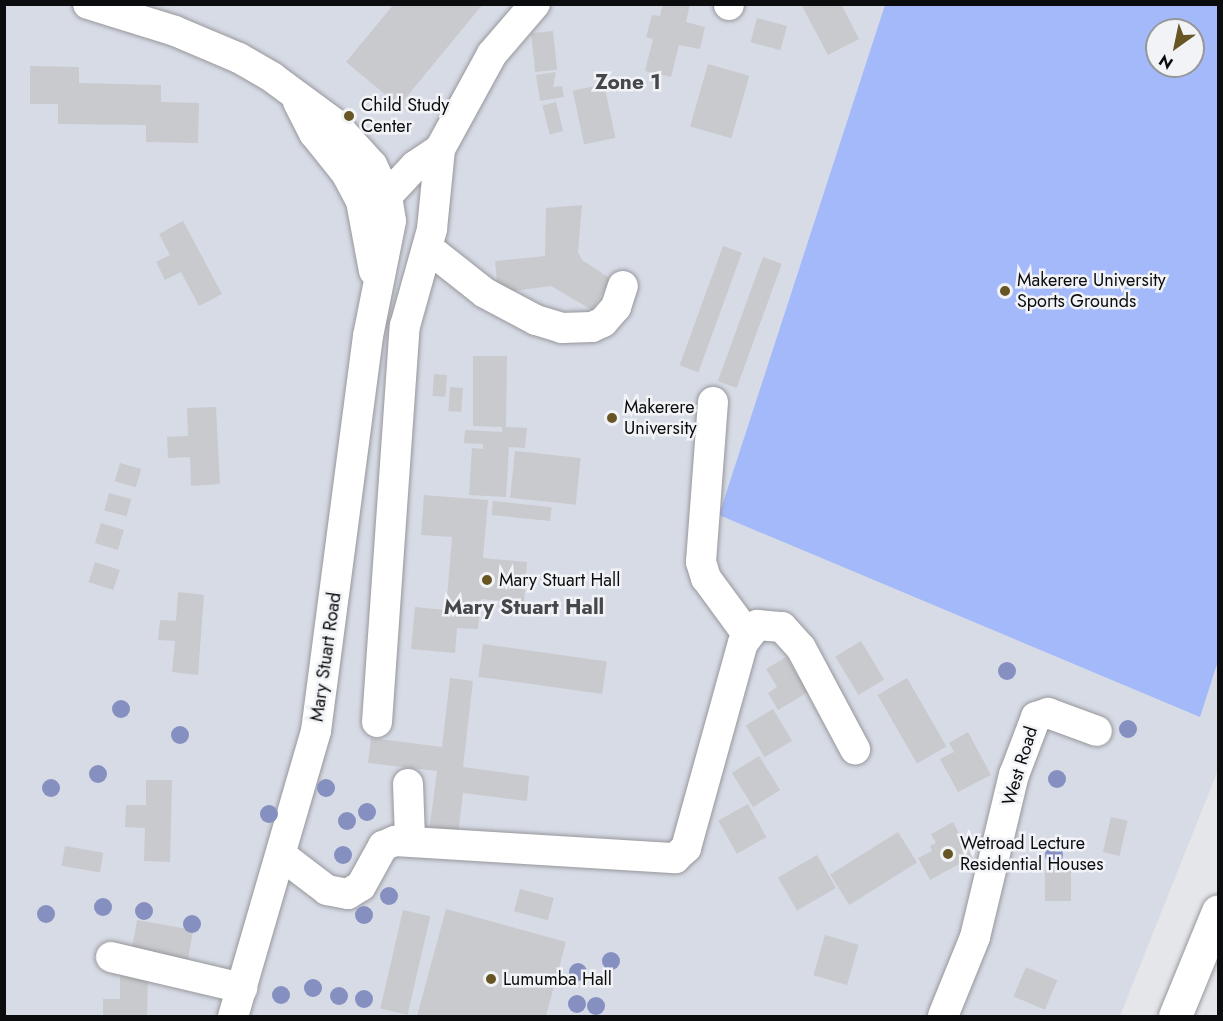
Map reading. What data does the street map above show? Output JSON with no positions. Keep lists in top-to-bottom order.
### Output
{
  "streets": {
    "lane": ["Mary Stuart Road", "West Road"]
  },
  "districts": ["Zone 1", "Mary Stuart Hall"],
  "places": [
    "Child Study Center",
    "Makerere University Sports Grounds",
    "Makerere University",
    "Mary Stuart Hall",
    "Wetroad Lecture Residential Houses",
    "Lumumba Hall"
  ],
  "north": "bottom left"
}
